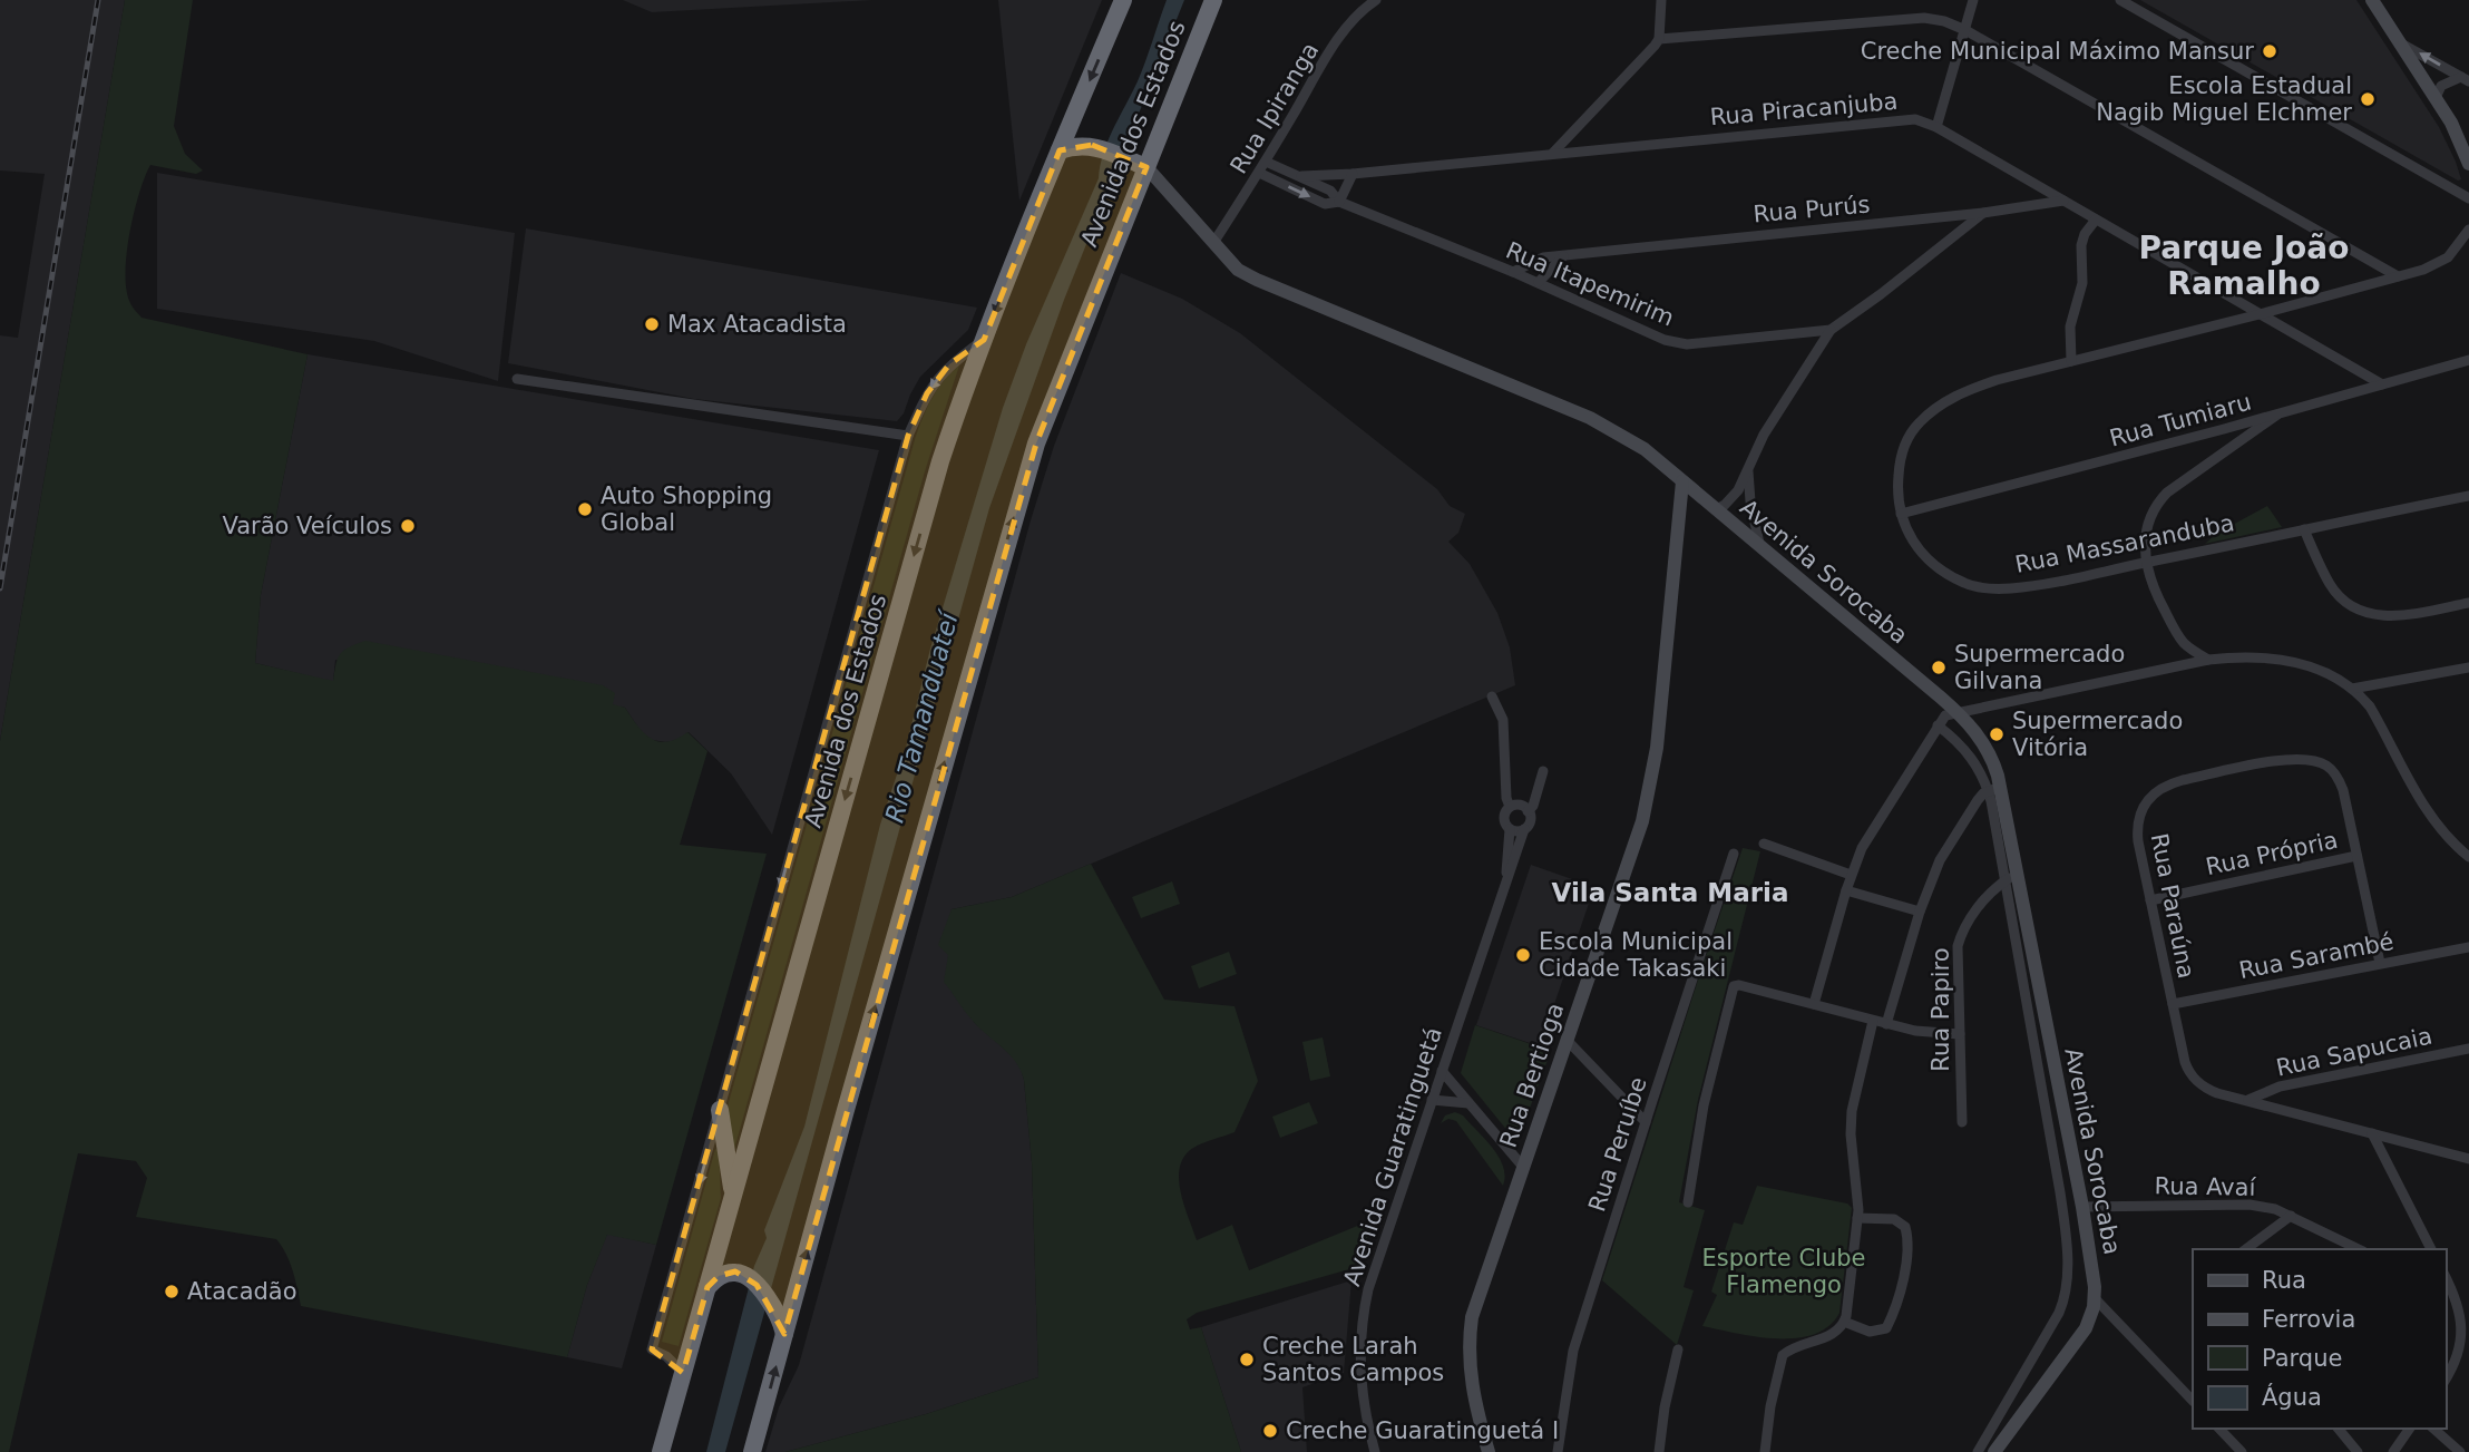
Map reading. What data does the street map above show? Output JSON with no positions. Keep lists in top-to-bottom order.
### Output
{
  "streets": {
    "highway": ["Avenida dos Estados"],
    "street": [
      "Rua Ipiranga",
      "Rua Piracanjuba",
      "Rua Purús",
      "Rua Itapemirim",
      "Rua Tumiaru",
      "Rua Massaranduba",
      "Avenida Sorocaba",
      "Rua Própria",
      "Rua Paraúna",
      "Rua Sarambé",
      "Rua Papiro",
      "Rua Sapucaia",
      "Rua Bertioga",
      "Rua Peruíbe",
      "Avenida Guaratinguetá",
      "Rua Avaí"
    ]
  },
  "crossings": [
    ["Rua Ipiranga", "Rua Itapemirim"],
    ["Rua Ipiranga", "Avenida Sorocaba"],
    ["Rua Piracanjuba", "Rua Purús"],
    ["Rua Piracanjuba", "Rua Itapemirim"],
    ["Rua Piracanjuba", "Rua Tumiaru"],
    ["Rua Piracanjuba", "Rua Massaranduba"],
    ["Avenida dos Estados", "Avenida Sorocaba"],
    ["Rua Purús", "Rua Itapemirim"],
    ["Rua Tumiaru", "Rua Massaranduba"],
    ["Avenida Sorocaba", "Rua Papiro"],
    ["Avenida Sorocaba", "Rua Bertioga"],
    ["Avenida Sorocaba", "Rua Avaí"],
    ["Rua Própria", "Rua Paraúna"],
    ["Rua Paraúna", "Rua Sarambé"],
    ["Rua Paraúna", "Rua Sapucaia"]
  ],
  "districts": ["Parque João Ramalho", "Vila Santa Maria"],
  "water": ["Rio Tamanduateí"],
  "parks": ["Esporte Clube Flamengo"],
  "places": [
    "Creche Municipal Máximo Mansur",
    "Escola Estadual Nagib Miguel Elchmer",
    "Max Atacadista",
    "Auto Shopping Global",
    "Varão Veículos",
    "Supermercado Gilvana",
    "Supermercado Vitória",
    "Escola Municipal Cidade Takasaki",
    "Atacadão",
    "Creche Larah Santos Campos",
    "Creche Guaratinguetá I"
  ],
  "legend": [
    "Rua",
    "Ferrovia",
    "Parque",
    "Água"
  ]
}
